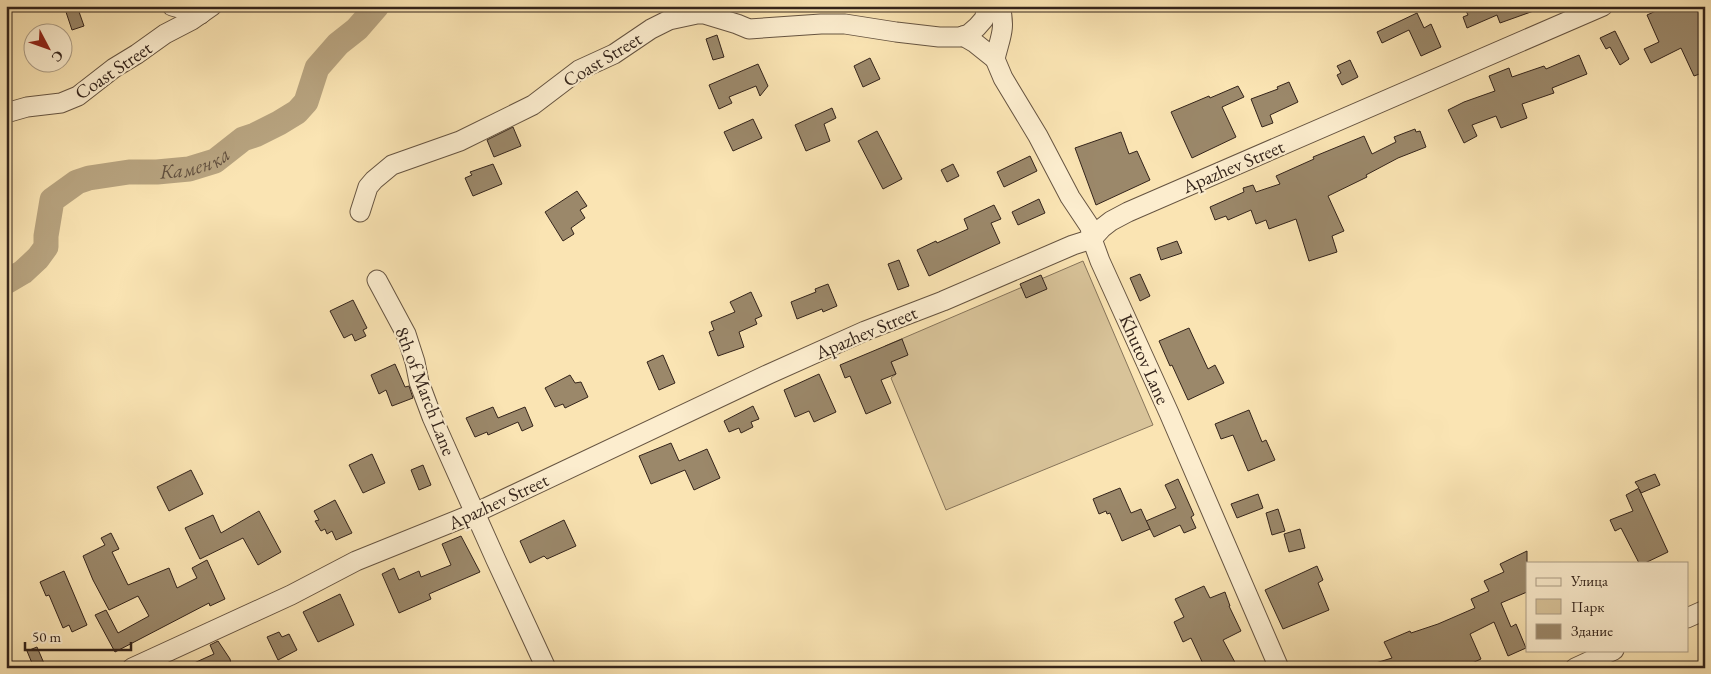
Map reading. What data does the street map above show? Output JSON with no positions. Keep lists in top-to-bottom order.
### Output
{
  "streets": {
    "street": [
      "Coast Street",
      "Apazhev Street",
      "Khutov Lane",
      "8th of March Lane"
    ]
  },
  "crossings": [
    ["Apazhev Street", "Khutov Lane"],
    ["Apazhev Street", "8th of March Lane"]
  ],
  "water": ["Каменка"],
  "legend": ["Улица", "Парк", "Здание"],
  "scale_bar": "50 m",
  "north": "bottom right"
}
